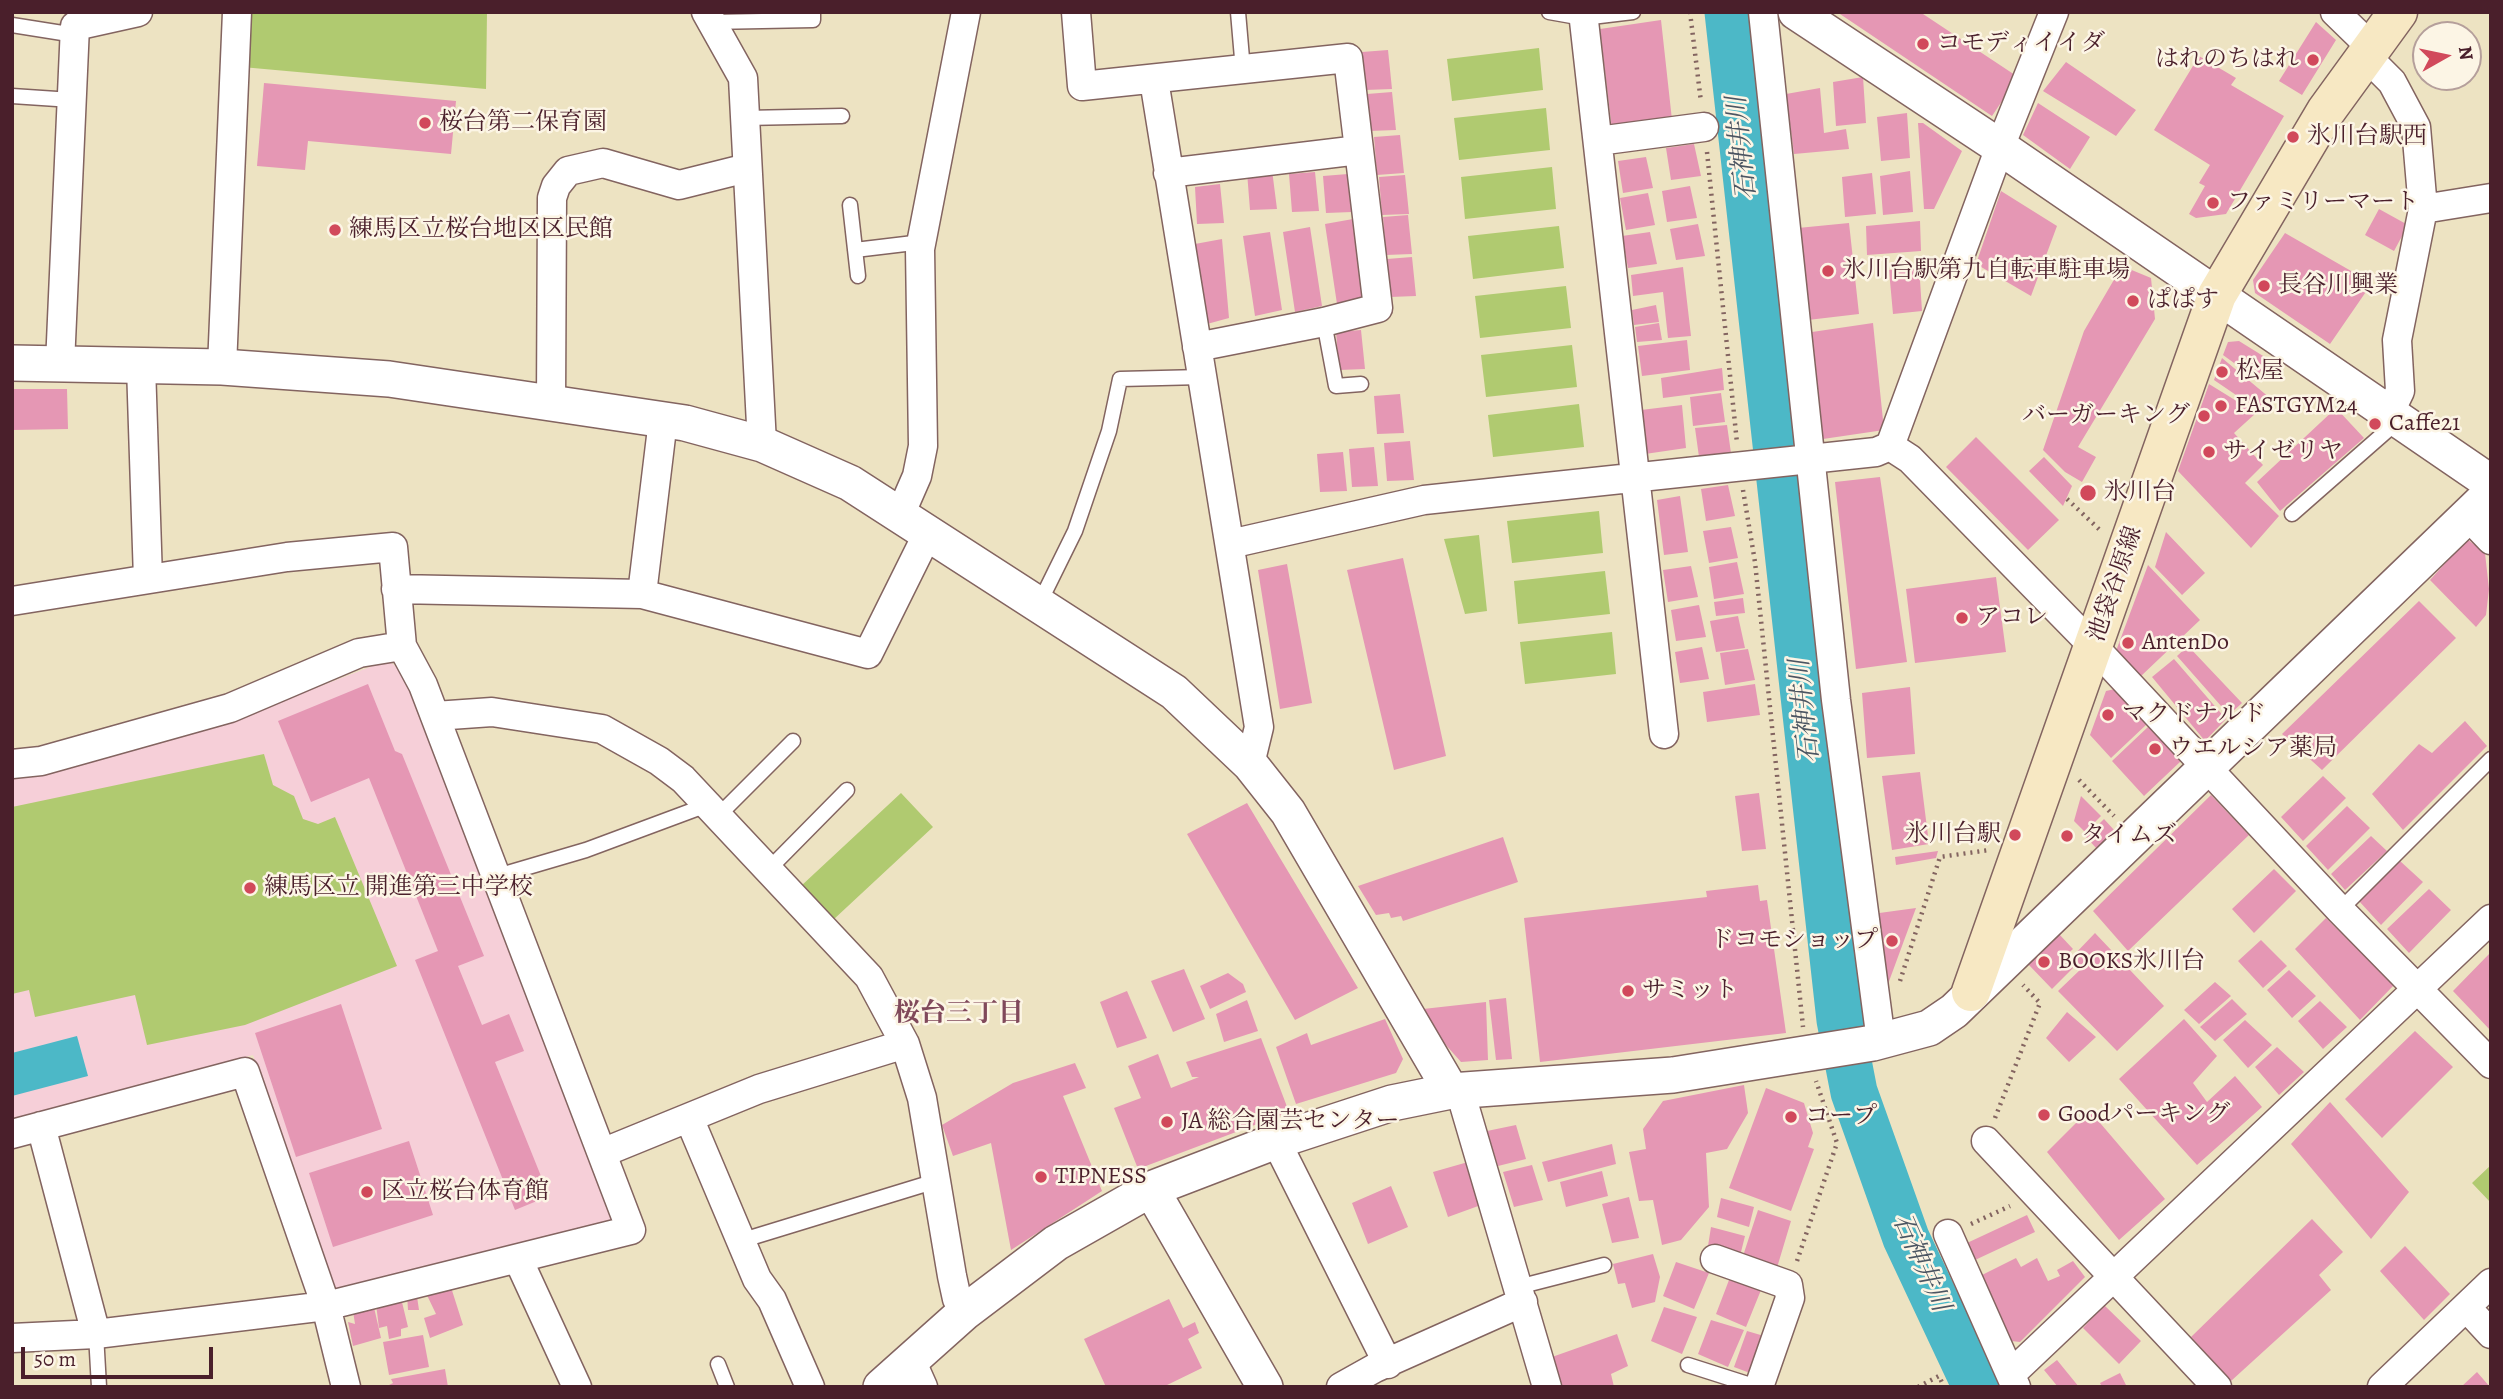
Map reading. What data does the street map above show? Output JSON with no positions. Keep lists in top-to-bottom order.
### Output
{
  "streets": {
    "main road": ["池袋谷原線"]
  },
  "districts": ["桜台三丁目"],
  "water": ["石神井川"],
  "places": [
    "コモディイイダ",
    "はれのちはれ",
    "桜台第二保育園",
    "氷川台駅西",
    "ファミリーマート",
    "練馬区立桜台地区区民館",
    "氷川台駅第九自転車駐車場",
    "長谷川興業",
    "ぱぱす",
    "松屋",
    "FASTGYM24",
    "バーガーキング",
    "Caffe21",
    "サイゼリヤ",
    "氷川台",
    "アコレ",
    "AntenDo",
    "マクドナルド",
    "ウエルシア薬局",
    "氷川台駅",
    "タイムズ",
    "練馬区立 開進第三中学校",
    "ドコモショップ",
    "BOOKS氷川台",
    "サミット",
    "Goodパーキング",
    "コープ",
    "JA 総合園芸センター",
    "TIPNESS",
    "区立桜台体育館"
  ],
  "scale_bar": "50 m",
  "north": "right"
}
